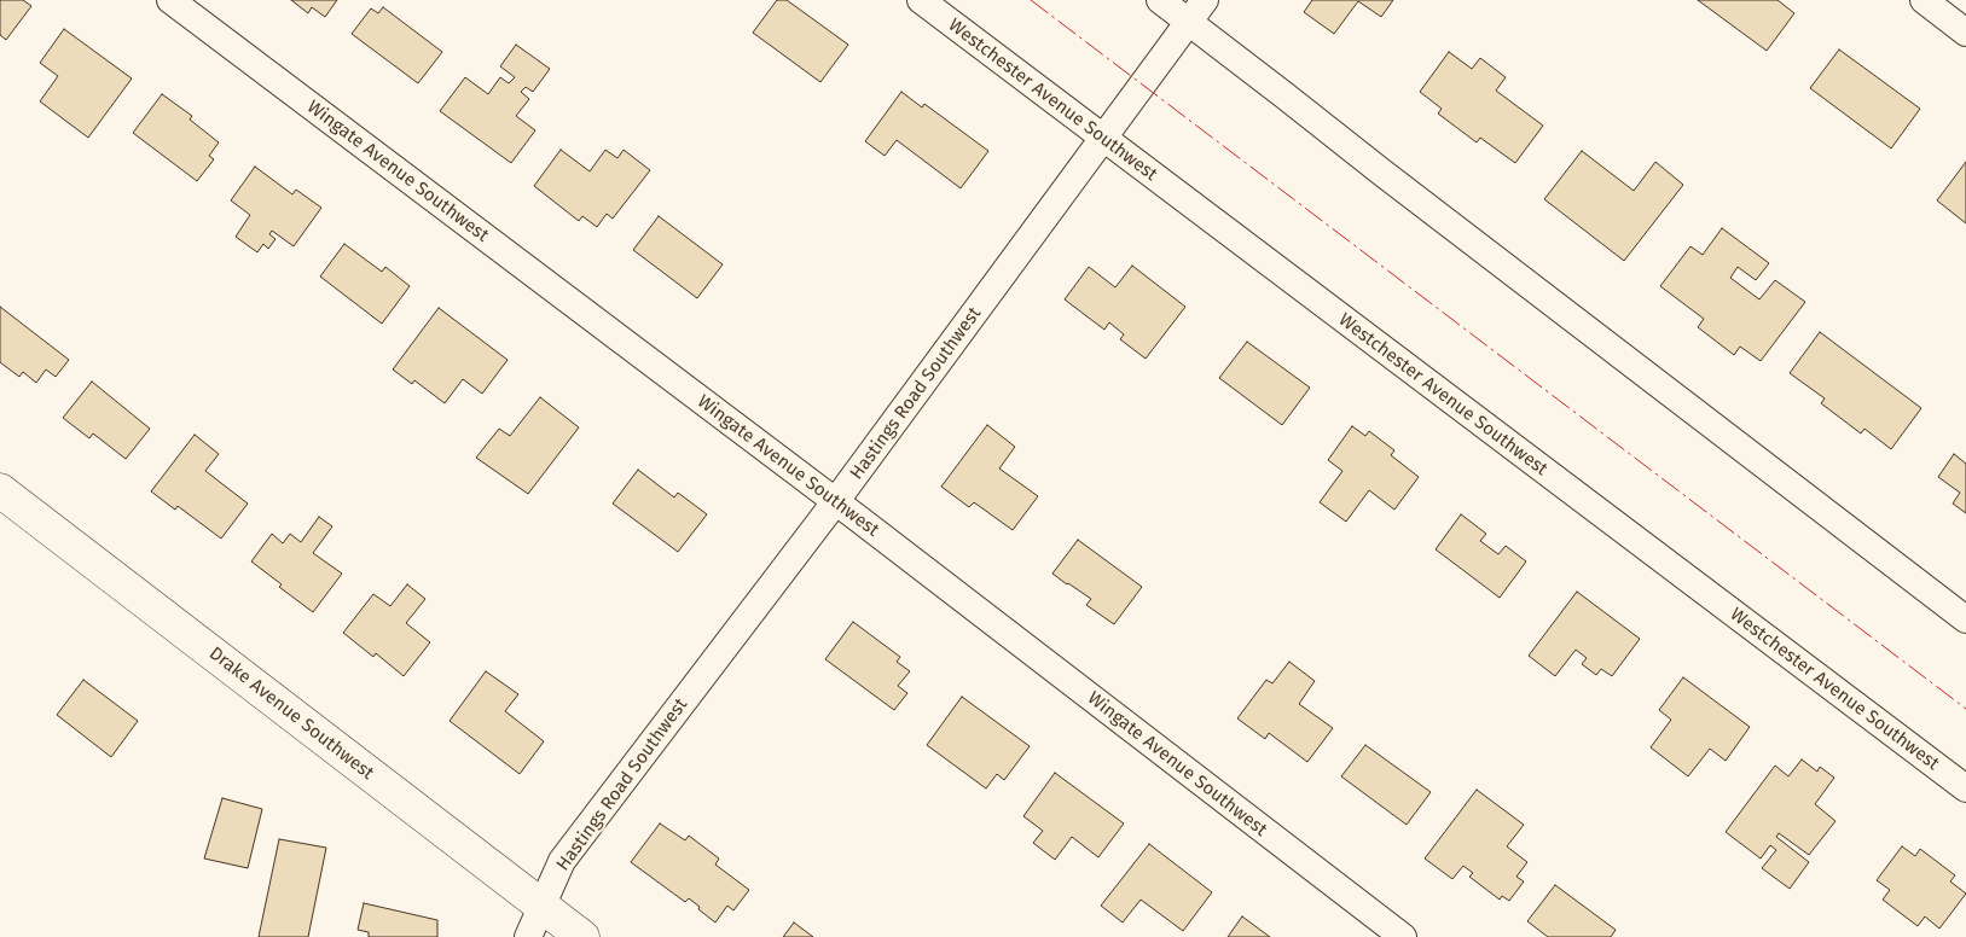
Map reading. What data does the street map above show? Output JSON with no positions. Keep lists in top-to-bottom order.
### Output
{
  "streets": {
    "street": [
      "Westchester Avenue Southwest",
      "Wingate Avenue Southwest",
      "Hastings Road Southwest",
      "Drake Avenue Southwest"
    ]
  },
  "crossings": [
    ["Westchester Avenue Southwest", "Hastings Road Southwest"],
    ["Wingate Avenue Southwest", "Hastings Road Southwest"],
    ["Hastings Road Southwest", "Drake Avenue Southwest"]
  ]
}
